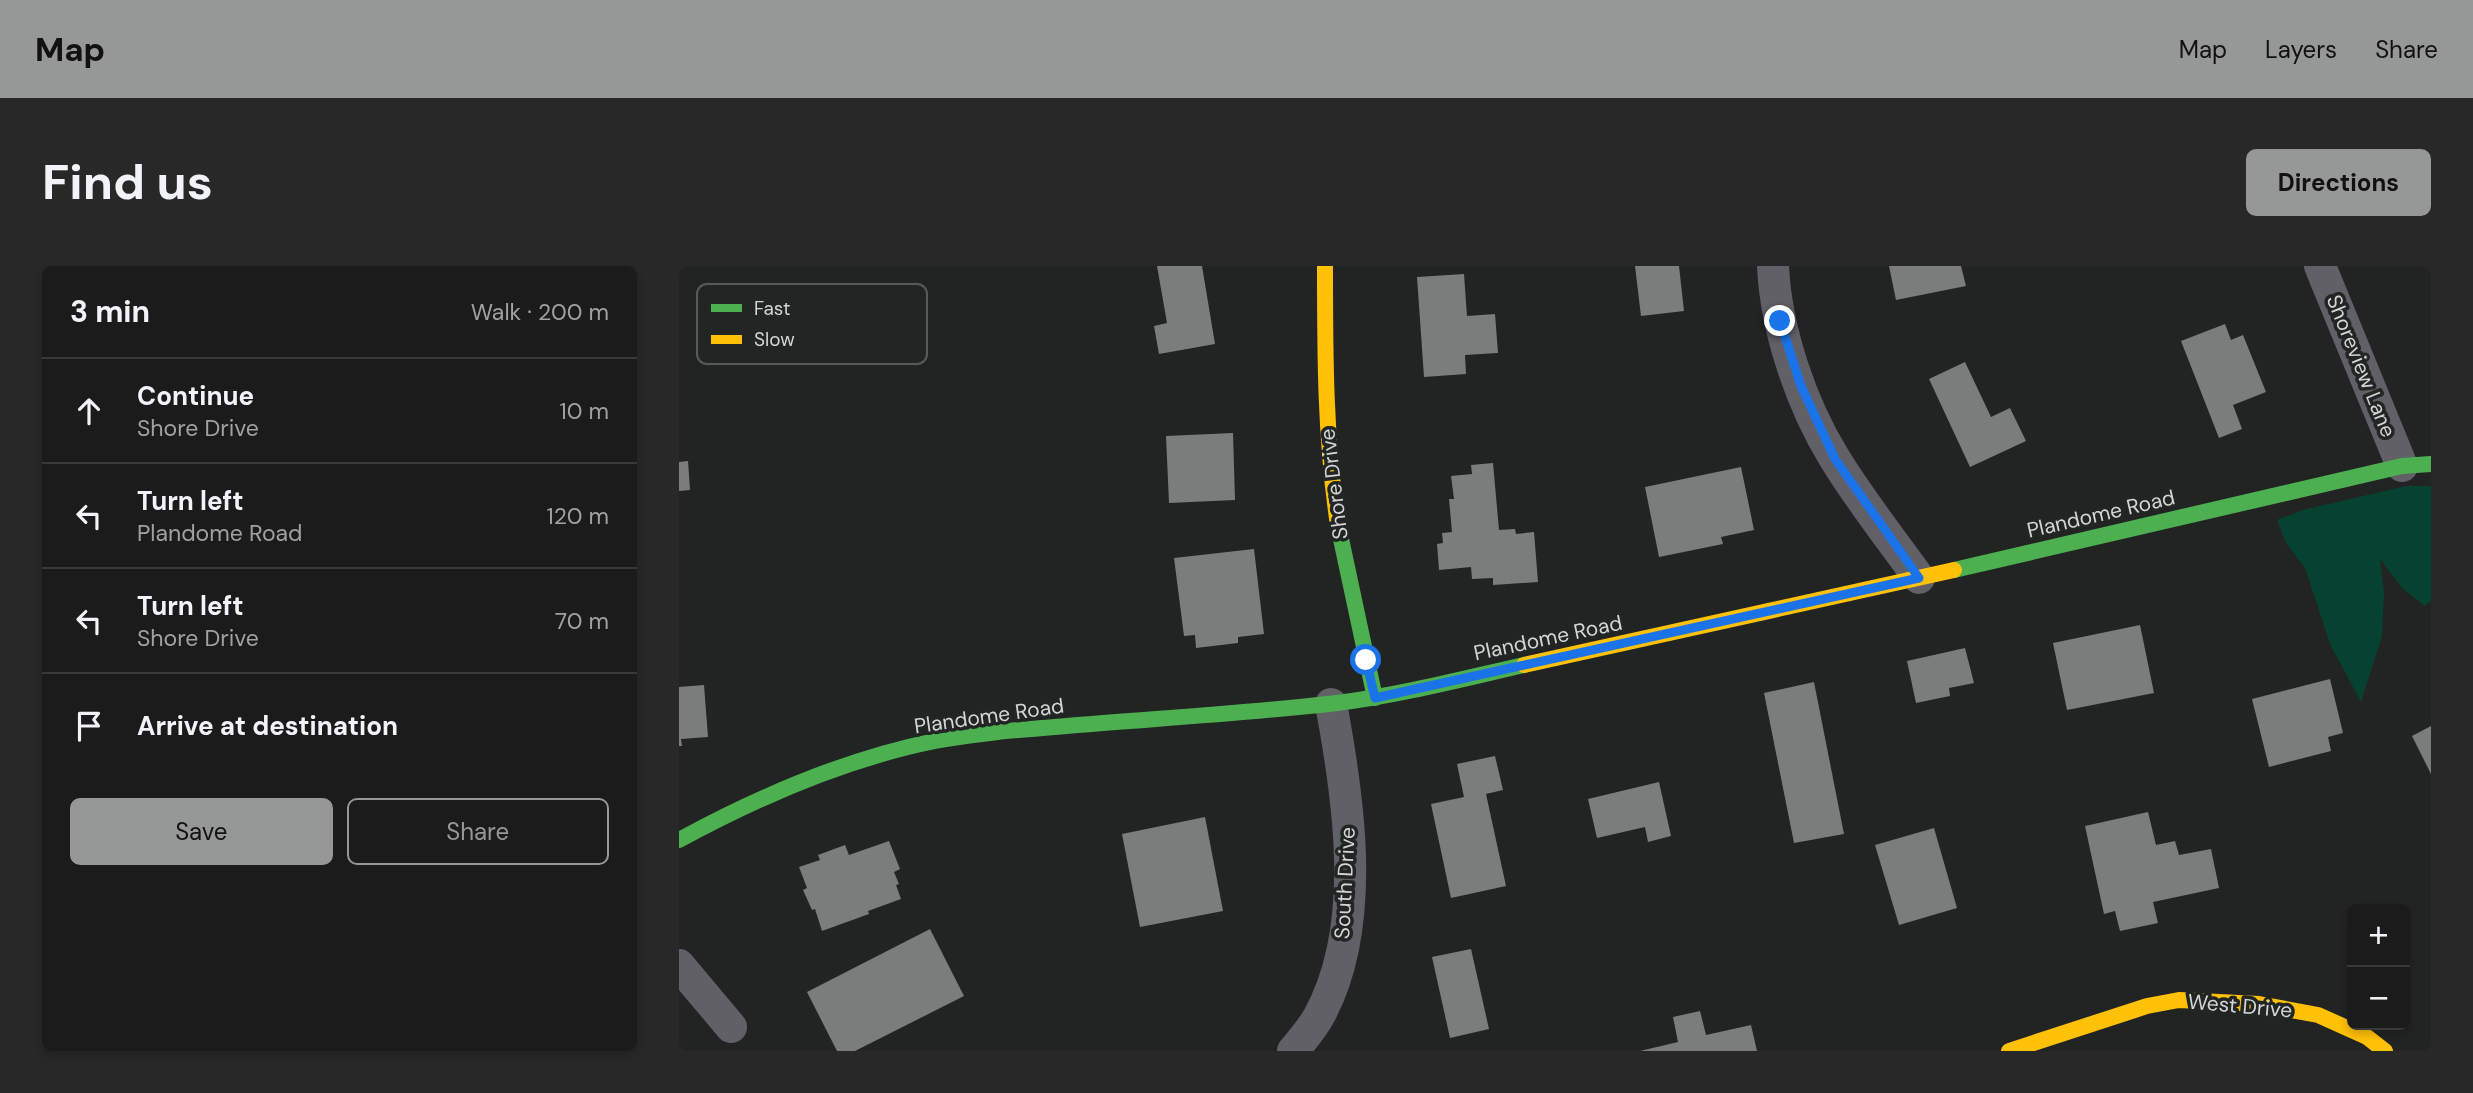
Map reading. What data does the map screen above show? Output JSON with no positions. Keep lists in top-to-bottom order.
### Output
{
  "streets": {
    "main road": ["Shore Drive", "Plandome Road", "West Drive"],
    "street": ["Shoreview Lane", "South Drive"]
  },
  "crossings": [
    ["Shoreview Lane", "Plandome Road"],
    ["Shore Drive", "Plandome Road"],
    ["Plandome Road", "South Drive"]
  ],
  "legend": ["Fast", "Slow"],
  "page": {
    "header": "Map",
    "nav": ["Map", "Layers", "Share"],
    "buttons": [
      "Directions",
      ["Save", "Share"]
    ],
    "title": "Find us",
    "heading": ["3 min", "Walk · 200 m"],
    "list": [
      ["Continue", "Shore Drive", "10 m"],
      ["Turn left", "Plandome Road", "120 m"],
      ["Turn left", "Shore Drive", "70 m"],
      "Arrive at destination"
    ],
    "map_buttons": ["+", "−"]
  }
}
